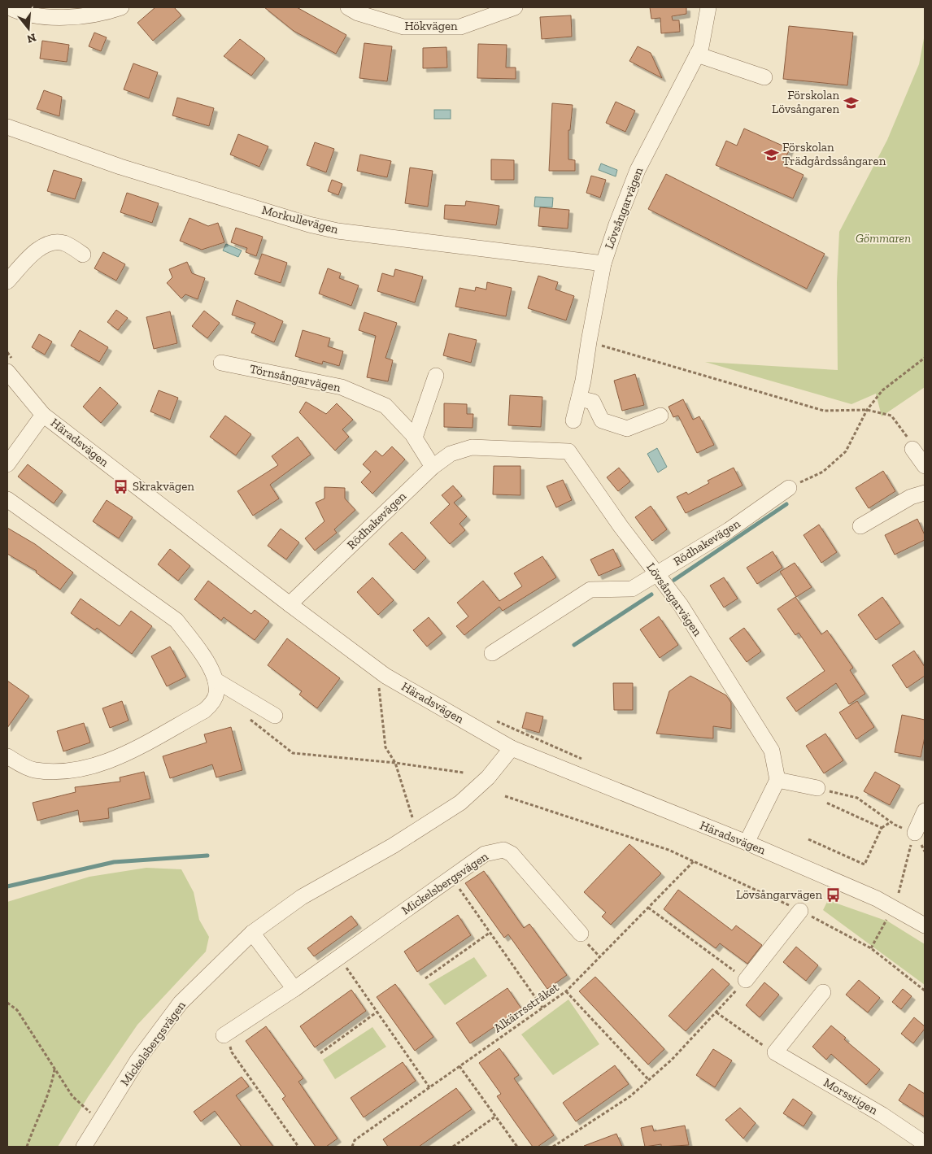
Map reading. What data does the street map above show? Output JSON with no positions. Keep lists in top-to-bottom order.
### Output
{
  "streets": {
    "street": [
      "Hökvägen",
      "Lövsångarvägen",
      "Morkullevägen",
      "Törnsångarvägen",
      "Häradsvägen",
      "Rödhakevägen",
      "Mickelsbergsvägen",
      "Morsstigen"
    ],
    "path": ["Alkärrsstråket"]
  },
  "crossings": [
    ["Lövsångarvägen", "Morkullevägen"],
    ["Lövsångarvägen", "Rödhakevägen"],
    ["Törnsångarvägen", "Rödhakevägen"],
    ["Häradsvägen", "Rödhakevägen"],
    ["Häradsvägen", "Mickelsbergsvägen"]
  ],
  "parks": ["Gömmaren"],
  "places": {
    "school or university": ["Förskolan Lövsångaren", "Förskolan Trädgårdssångaren"],
    "bus stop": ["Skrakvägen", "Lövsångarvägen"]
  },
  "north": "bottom"
}
